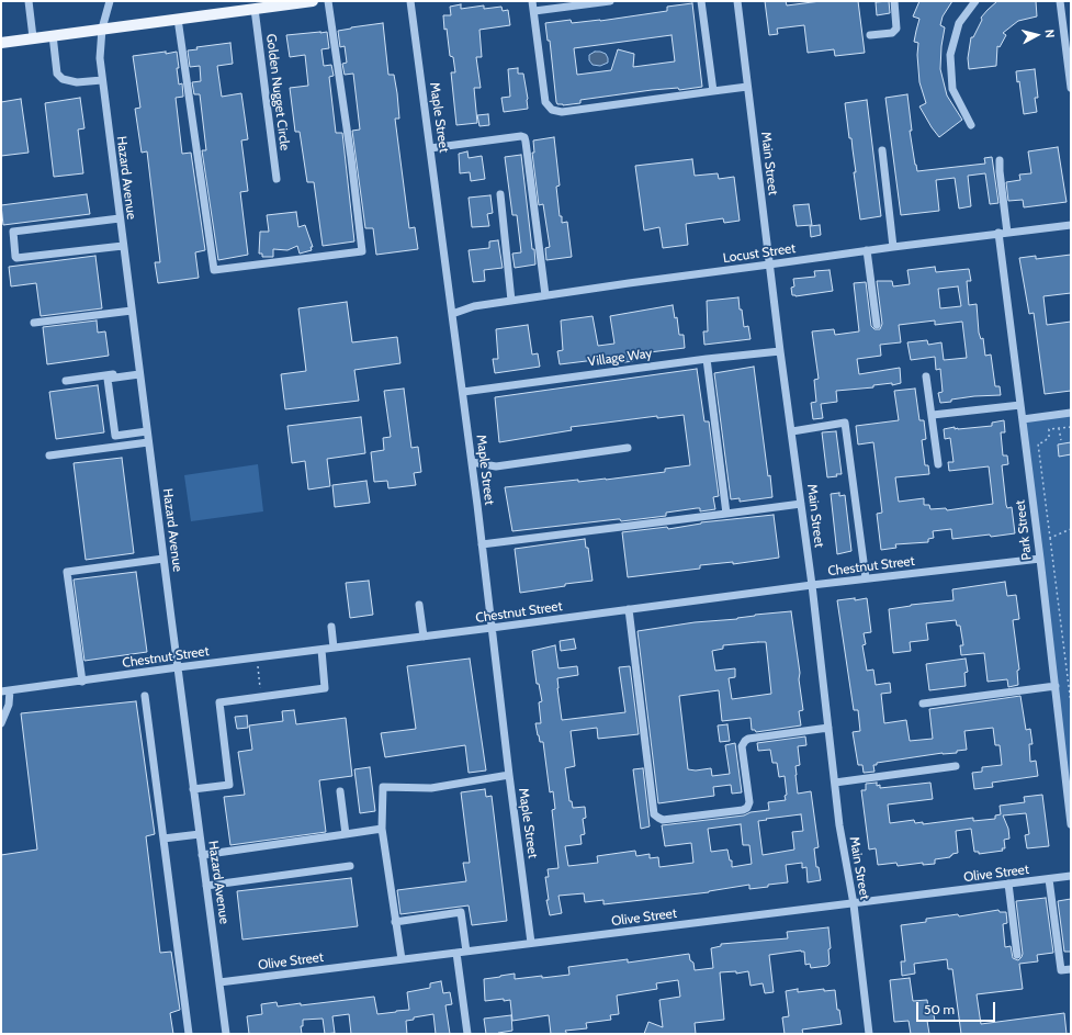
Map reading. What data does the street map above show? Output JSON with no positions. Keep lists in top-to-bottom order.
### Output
{
  "streets": {
    "street": [
      "Golden Nugget Circle",
      "Maple Street",
      "Main Street",
      "Hazard Avenue",
      "Locust Street",
      "Village Way",
      "Park Street",
      "Chestnut Street",
      "Olive Street"
    ]
  },
  "crossings": [
    ["Maple Street", "Locust Street"],
    ["Maple Street", "Village Way"],
    ["Maple Street", "Chestnut Street"],
    ["Maple Street", "Olive Street"],
    ["Main Street", "Locust Street"],
    ["Main Street", "Village Way"],
    ["Main Street", "Chestnut Street"],
    ["Main Street", "Olive Street"],
    ["Hazard Avenue", "Chestnut Street"],
    ["Hazard Avenue", "Olive Street"],
    ["Locust Street", "Park Street"],
    ["Park Street", "Chestnut Street"]
  ],
  "scale_bar": "50 m",
  "north": "right"
}
